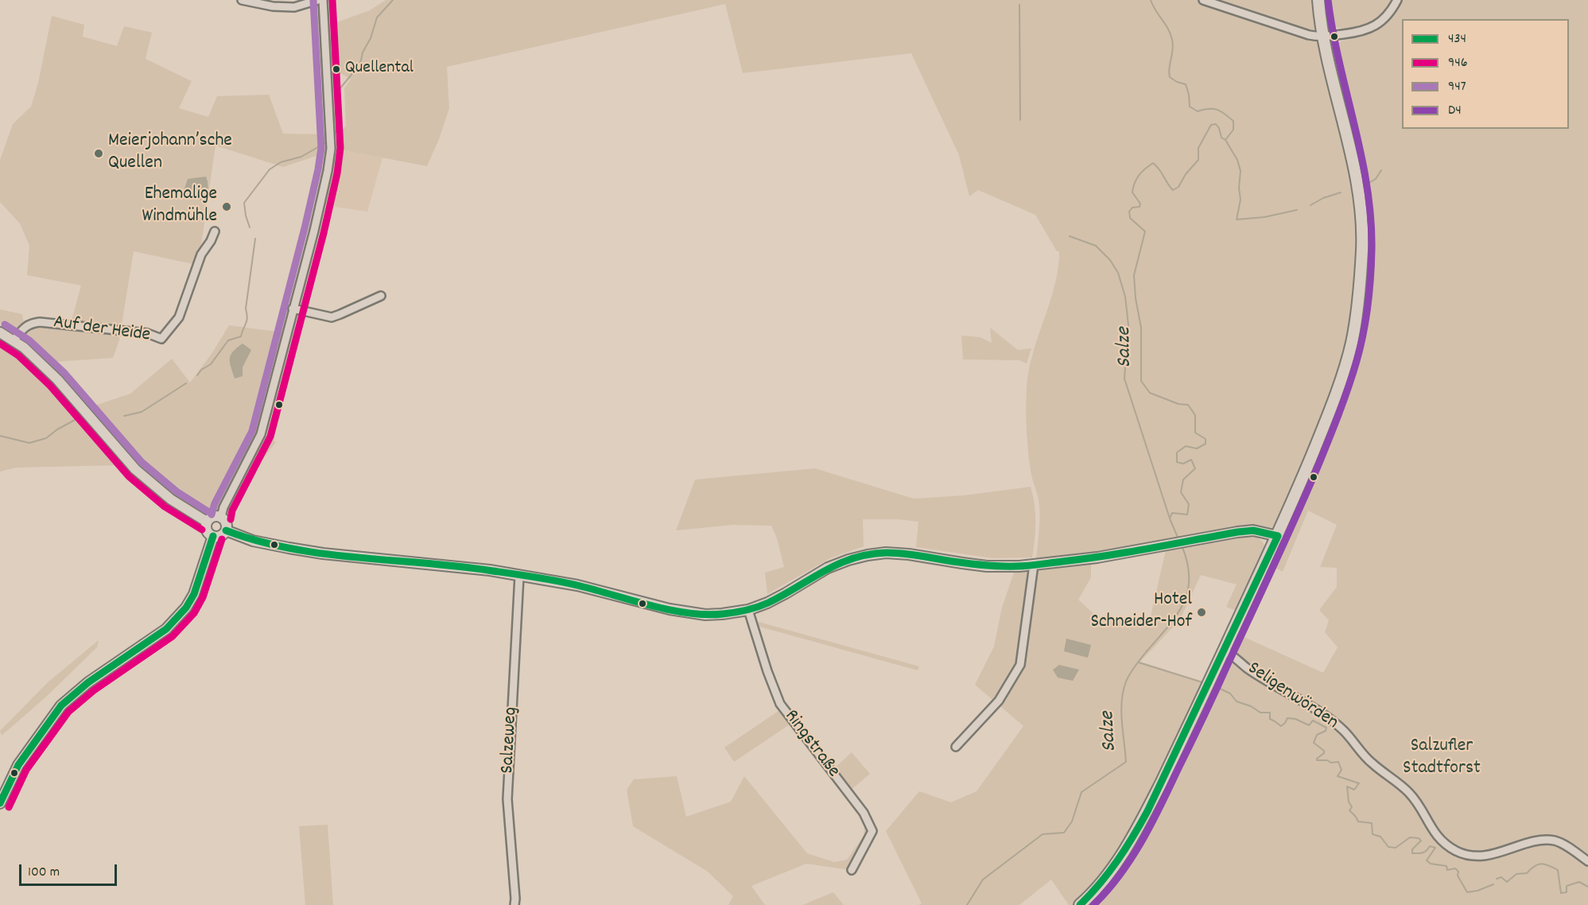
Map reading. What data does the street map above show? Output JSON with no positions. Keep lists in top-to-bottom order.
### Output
{
  "streets": {
    "street": [
      "Auf der Heide",
      "Seligenwörden",
      "Salzeweg",
      "Ringstraße"
    ]
  },
  "water": ["Salze"],
  "parks": ["Salzufler Stadtforst"],
  "places": [
    "Quellental",
    "Meierjohann’sche Quellen",
    "Ehemalige Windmühle",
    "Hotel Schneider-Hof"
  ],
  "lines": [
    "transit line 946",
    "transit line D4",
    "transit line 947",
    "transit line 434"
  ],
  "legend": [
    "434",
    "946",
    "947",
    "D4"
  ],
  "scale_bar": "100 m"
}
